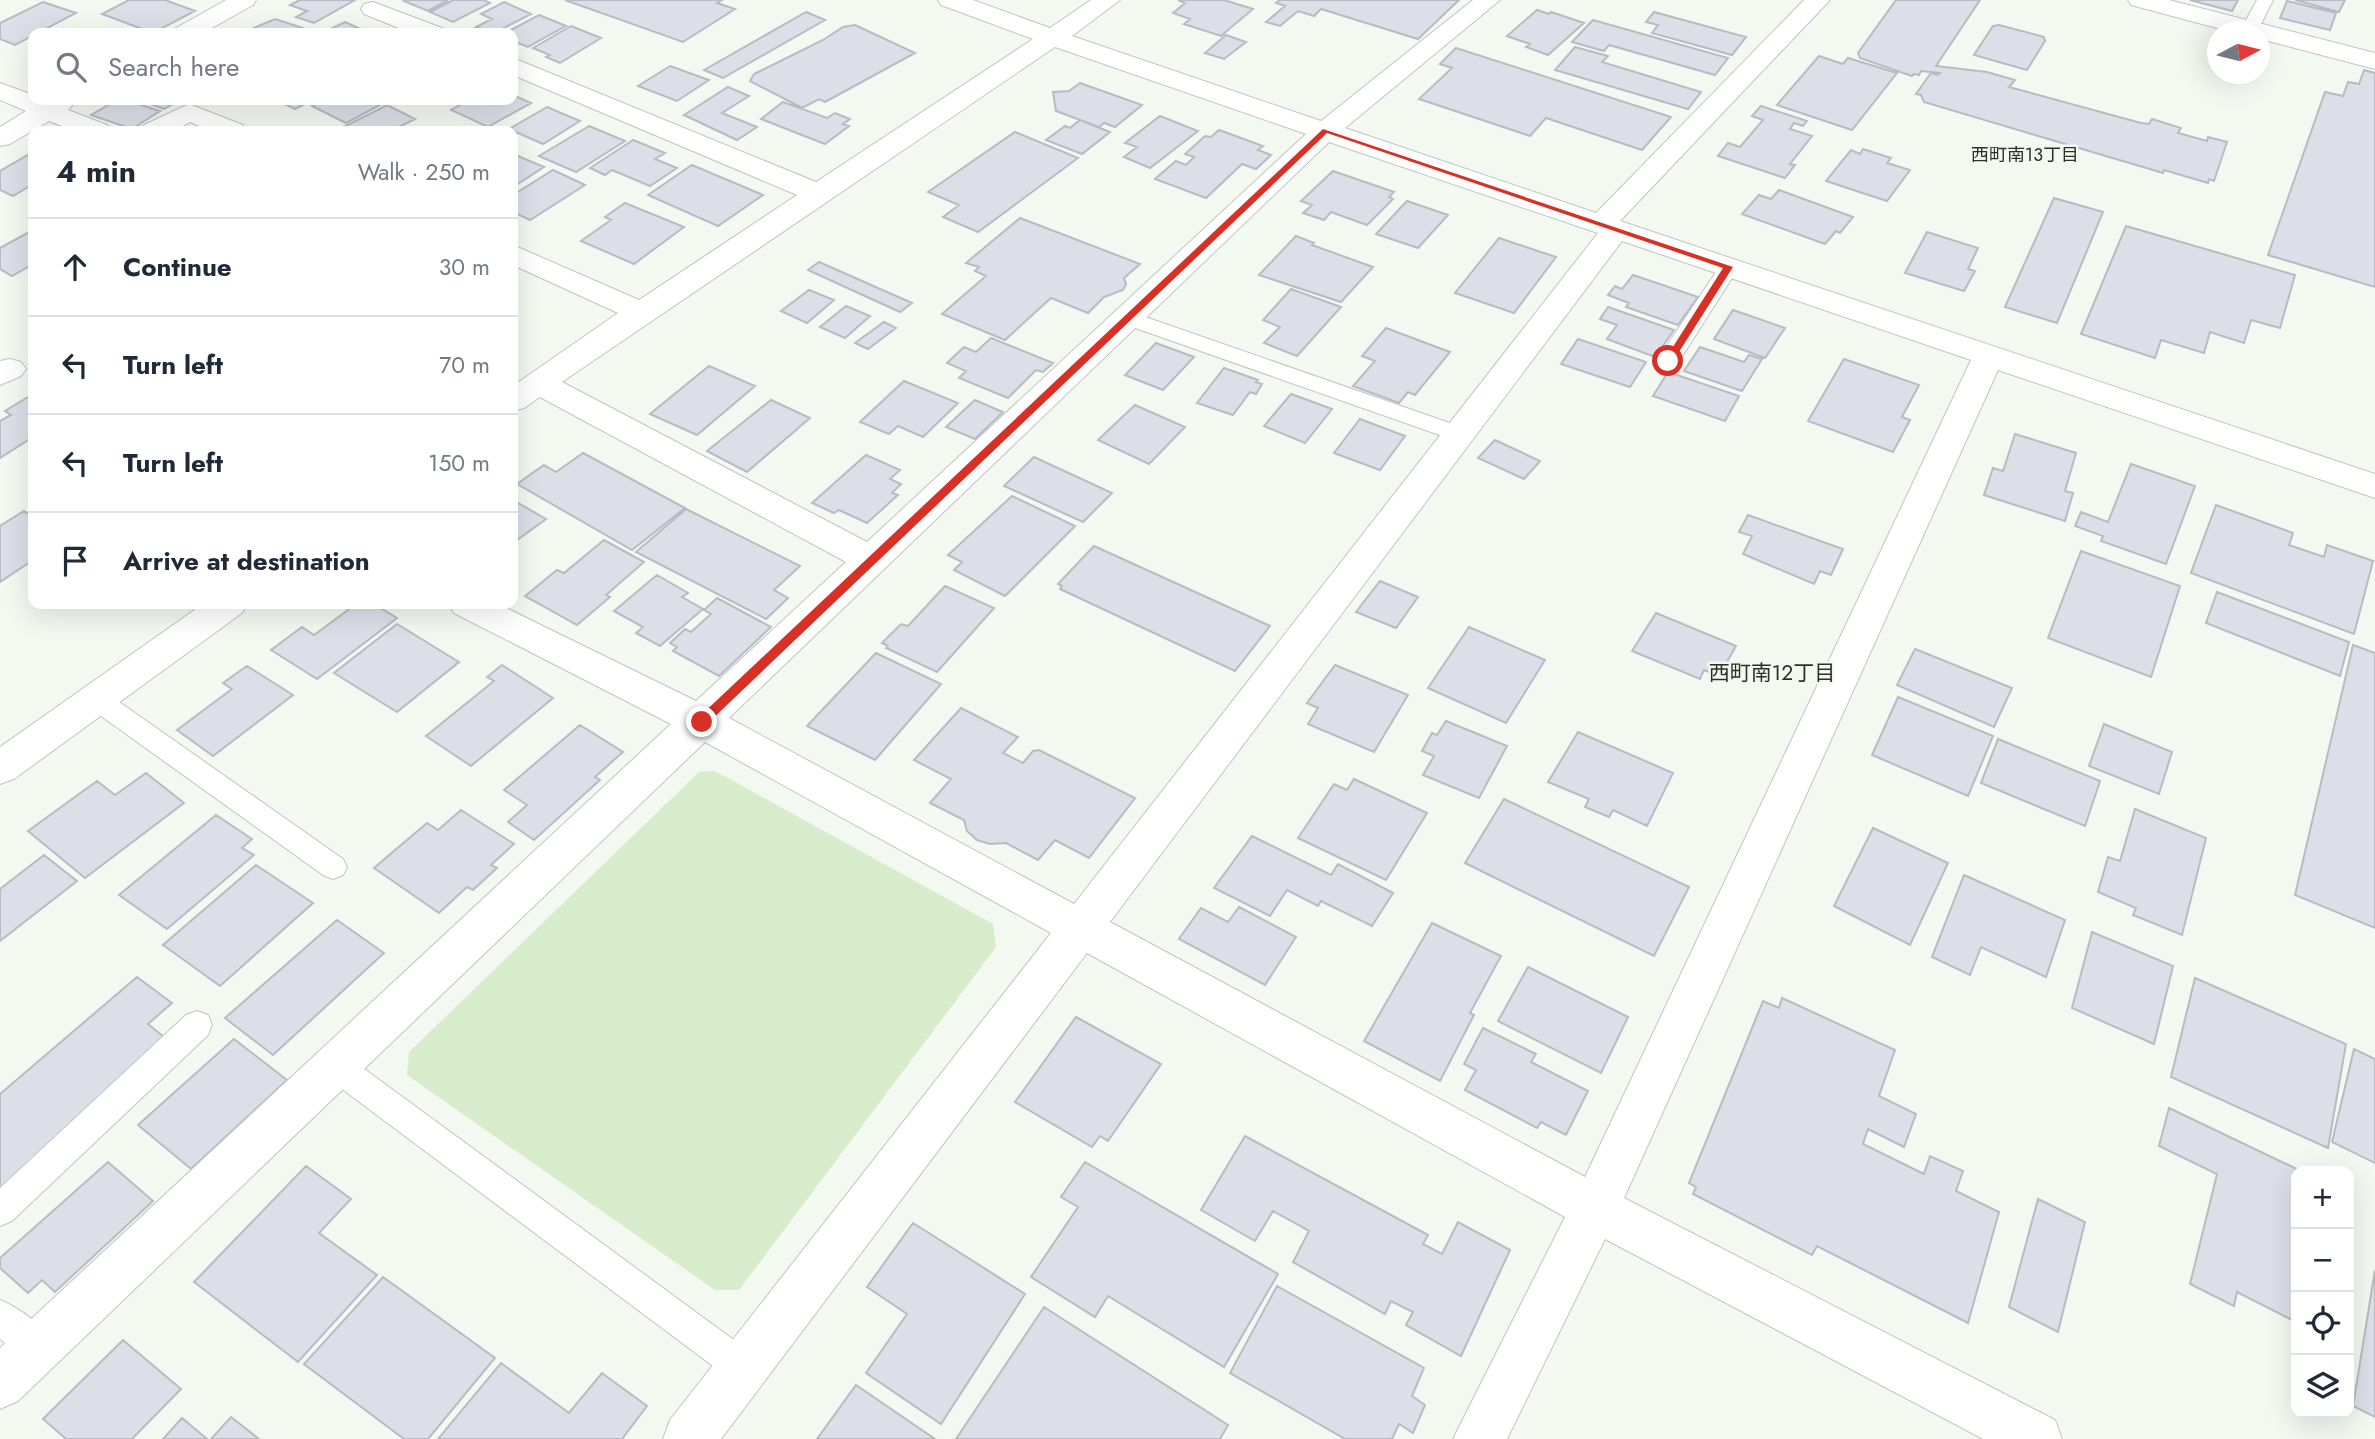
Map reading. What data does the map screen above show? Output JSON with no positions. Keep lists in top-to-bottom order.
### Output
{
  "districts": ["西町南13丁目", "西町南12丁目"],
  "north": "right",
  "page": {
    "search": "Search here",
    "heading": ["4 min", "Walk · 250 m"],
    "list": [
      ["Continue", "30 m"],
      ["Turn left", "70 m"],
      ["Turn left", "150 m"],
      "Arrive at destination"
    ],
    "map_buttons": ["+", "−"]
  }
}
